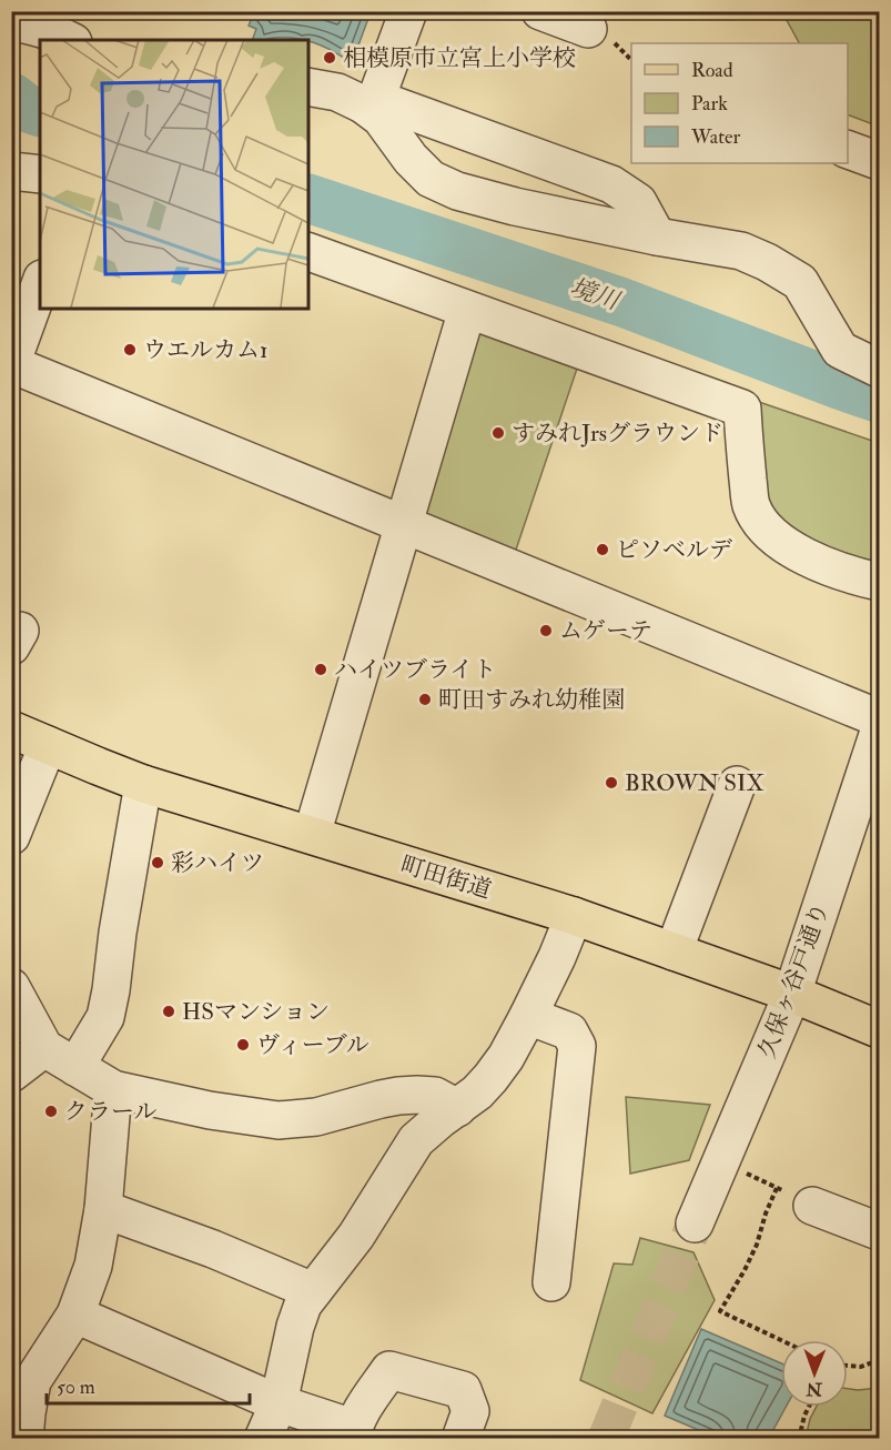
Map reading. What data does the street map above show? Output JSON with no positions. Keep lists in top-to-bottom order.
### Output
{
  "streets": {
    "main road": ["町田街道"],
    "street": ["久保ヶ谷戸通り"]
  },
  "crossings": [
    ["町田街道", "久保ヶ谷戸通り"]
  ],
  "water": ["境川"],
  "places": [
    "相模原市立宮上小学校",
    "ウエルカム1",
    "すみれJrsグラウンド",
    "ピソベルデ",
    "ムゲーテ",
    "ハイツブライト",
    "町田すみれ幼稚園",
    "BROWN SIX",
    "彩ハイツ",
    "HSマンション",
    "ヴィーブル",
    "クラール"
  ],
  "legend": ["Road", "Park", "Water"],
  "scale_bar": "50 m",
  "north": "bottom"
}
